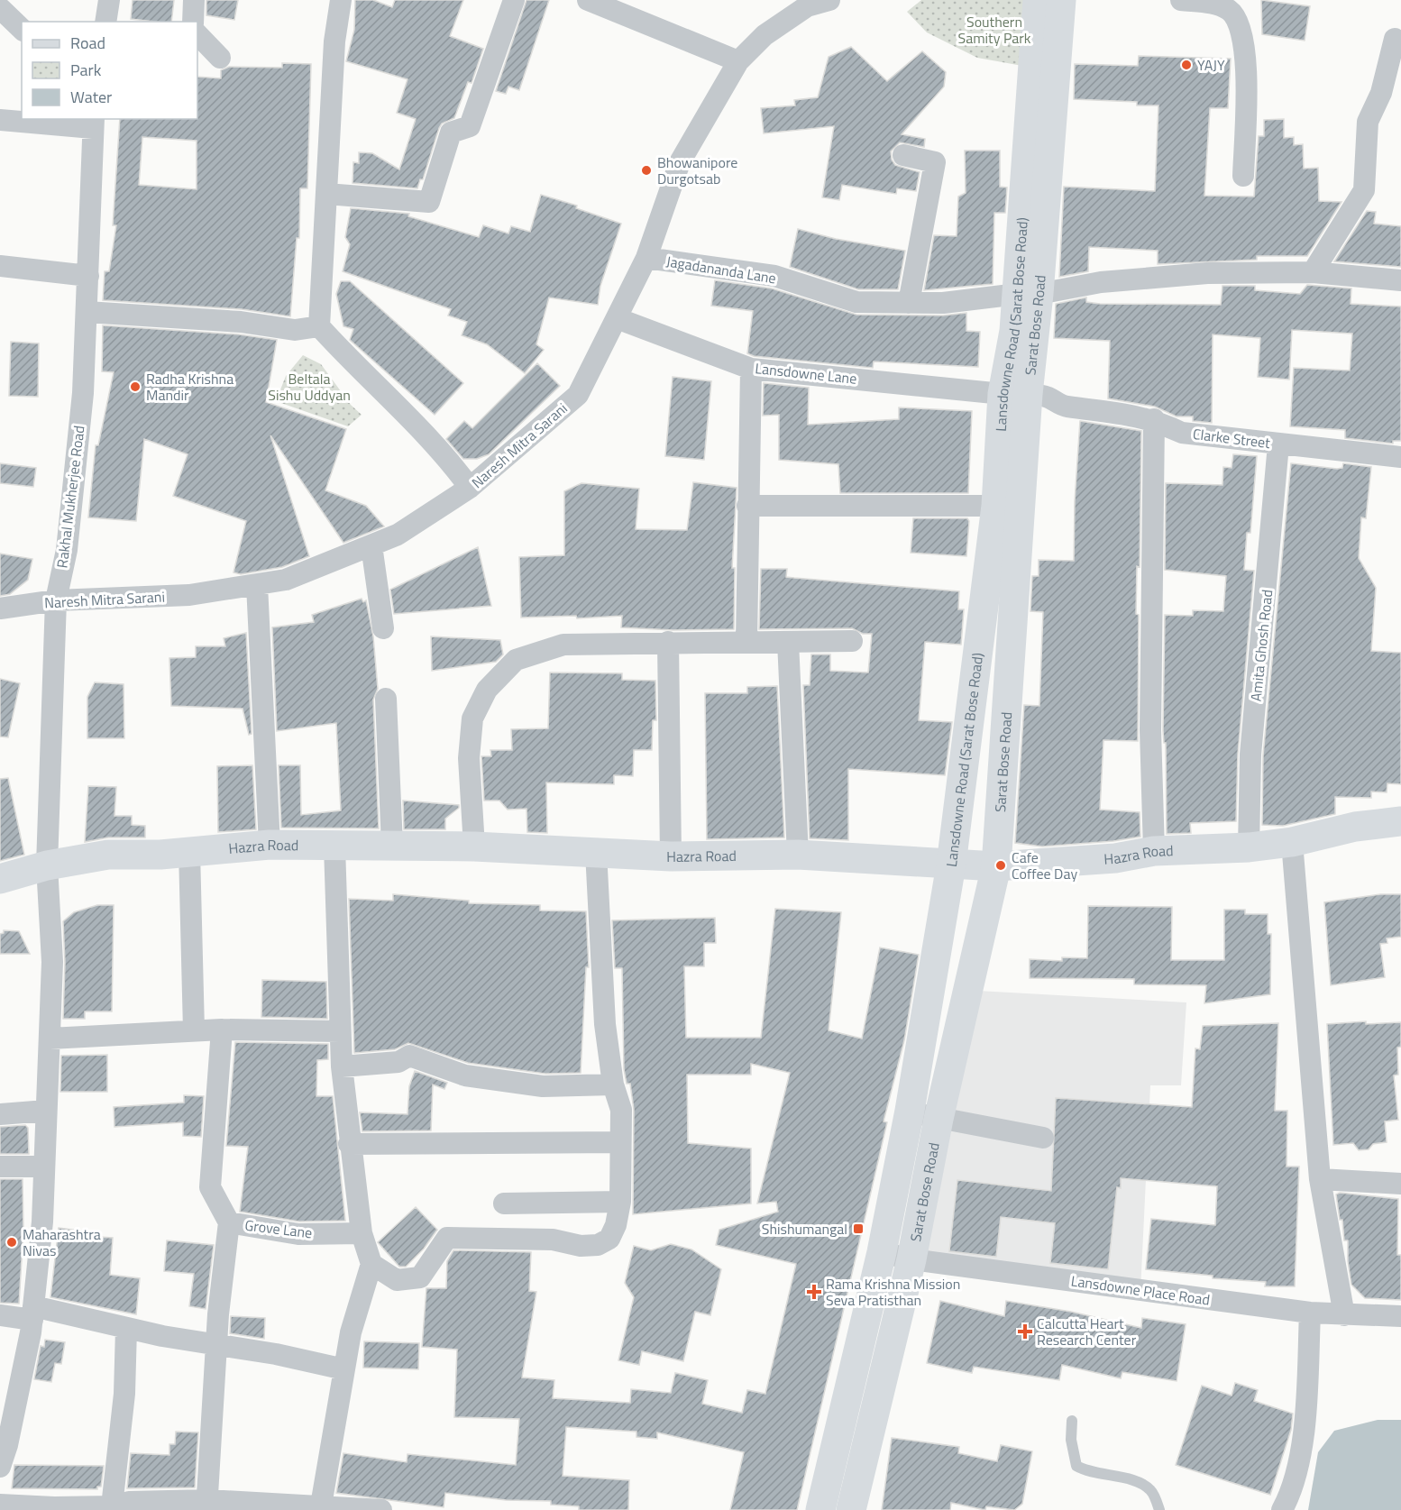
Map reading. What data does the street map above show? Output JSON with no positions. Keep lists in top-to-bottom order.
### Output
{
  "streets": {
    "main road": ["Lansdowne Road (Sarat Bose Road)", "Sarat Bose Road", "Hazra Road"],
    "street": [
      "Jagadananda Lane",
      "Lansdowne Lane",
      "Clarke Street",
      "Naresh Mitra Sarani",
      "Rakhal Mukherjee Road",
      "Amita Ghosh Road",
      "Grove Lane",
      "Lansdowne Place Road"
    ]
  },
  "crossings": [
    ["Jagadananda Lane", "Lansdowne Road (Sarat Bose Road)"],
    ["Jagadananda Lane", "Sarat Bose Road"],
    ["Jagadananda Lane", "Naresh Mitra Sarani"],
    ["Lansdowne Road (Sarat Bose Road)", "Sarat Bose Road"],
    ["Lansdowne Road (Sarat Bose Road)", "Lansdowne Lane"],
    ["Lansdowne Road (Sarat Bose Road)", "Clarke Street"],
    ["Lansdowne Road (Sarat Bose Road)", "Hazra Road"],
    ["Lansdowne Road (Sarat Bose Road)", "Lansdowne Place Road"],
    ["Sarat Bose Road", "Lansdowne Lane"],
    ["Sarat Bose Road", "Clarke Street"],
    ["Sarat Bose Road", "Hazra Road"],
    ["Sarat Bose Road", "Lansdowne Place Road"],
    ["Lansdowne Lane", "Clarke Street"],
    ["Lansdowne Lane", "Naresh Mitra Sarani"],
    ["Clarke Street", "Amita Ghosh Road"],
    ["Naresh Mitra Sarani", "Rakhal Mukherjee Road"],
    ["Rakhal Mukherjee Road", "Hazra Road"],
    ["Amita Ghosh Road", "Hazra Road"]
  ],
  "parks": ["Southern Samity Park", "Beltala Sishu Uddyan"],
  "places": {
    "other": [
      "YAJY",
      "Bhowanipore Durgotsab",
      "Radha Krishna Mandir",
      "Cafe Coffee Day",
      "Maharashtra Nivas"
    ],
    "transit": ["Shishumangal"],
    "health": ["Rama Krishna Mission Seva Pratisthan", "Calcutta Heart Research Center"]
  },
  "legend": ["Road", "Park", "Water"]
}
